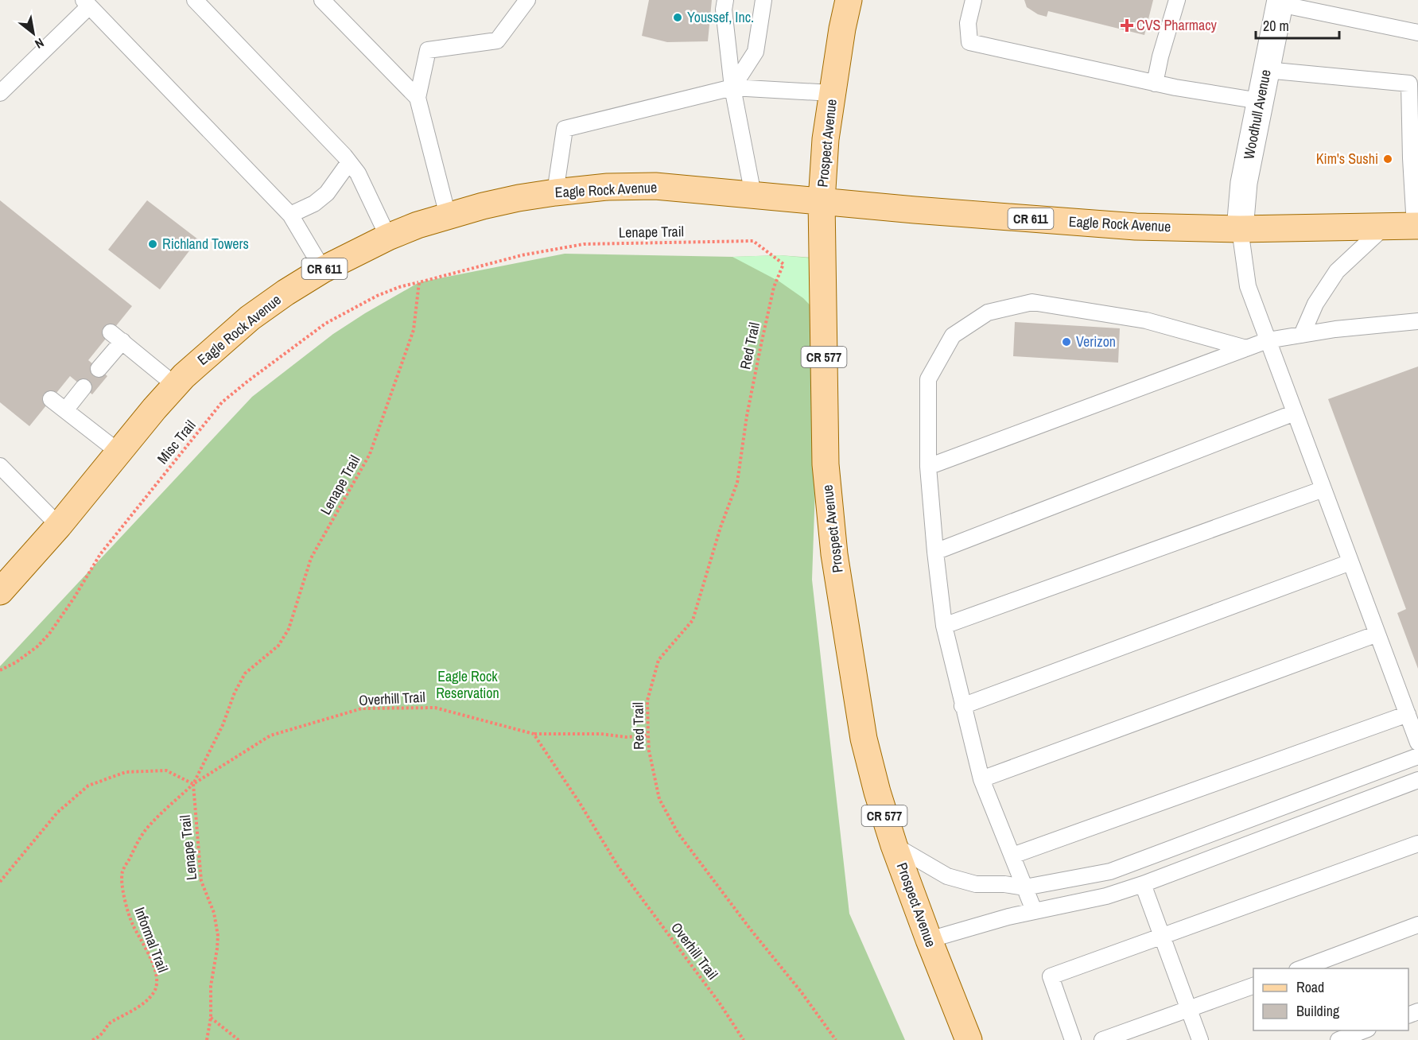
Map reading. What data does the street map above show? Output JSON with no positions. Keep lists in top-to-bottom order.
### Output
{
  "streets": {
    "main road": [
      "Prospect Avenue",
      "Eagle Rock Avenue",
      "CR 611",
      "CR 577"
    ],
    "street": ["Woodhull Avenue"],
    "path": [
      "Lenape Trail",
      "Red Trail",
      "Misc Trail",
      "Overhill Trail",
      "Informal Trail"
    ]
  },
  "crossings": [
    ["Woodhull Avenue", "Eagle Rock Avenue"],
    ["Prospect Avenue", "Eagle Rock Avenue"],
    ["Lenape Trail", "Red Trail"],
    ["Lenape Trail", "Misc Trail"],
    ["Lenape Trail", "Overhill Trail"],
    ["Lenape Trail", "Informal Trail"],
    ["Overhill Trail", "Informal Trail"]
  ],
  "parks": ["Eagle Rock Reservation"],
  "places": {
    "other": [
      "Youssef, Inc.",
      "Kim's Sushi",
      "Richland Towers",
      "Verizon"
    ],
    "health": ["CVS Pharmacy"]
  },
  "legend": ["Road", "Building"],
  "scale_bar": "20 m",
  "north": "bottom right"
}
